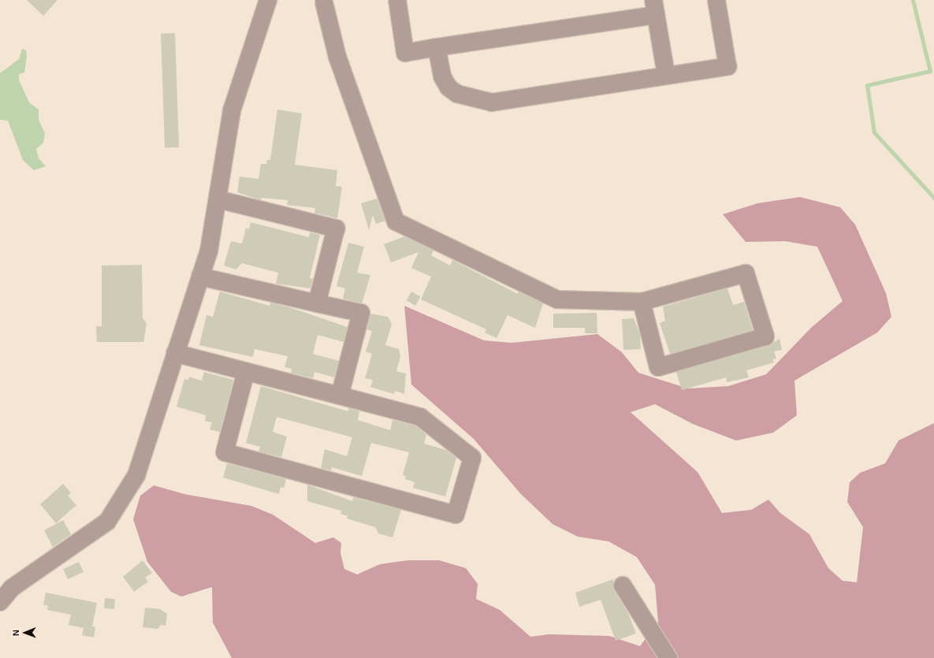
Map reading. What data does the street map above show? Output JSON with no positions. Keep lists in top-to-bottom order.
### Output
{
  "north": "left"
}
